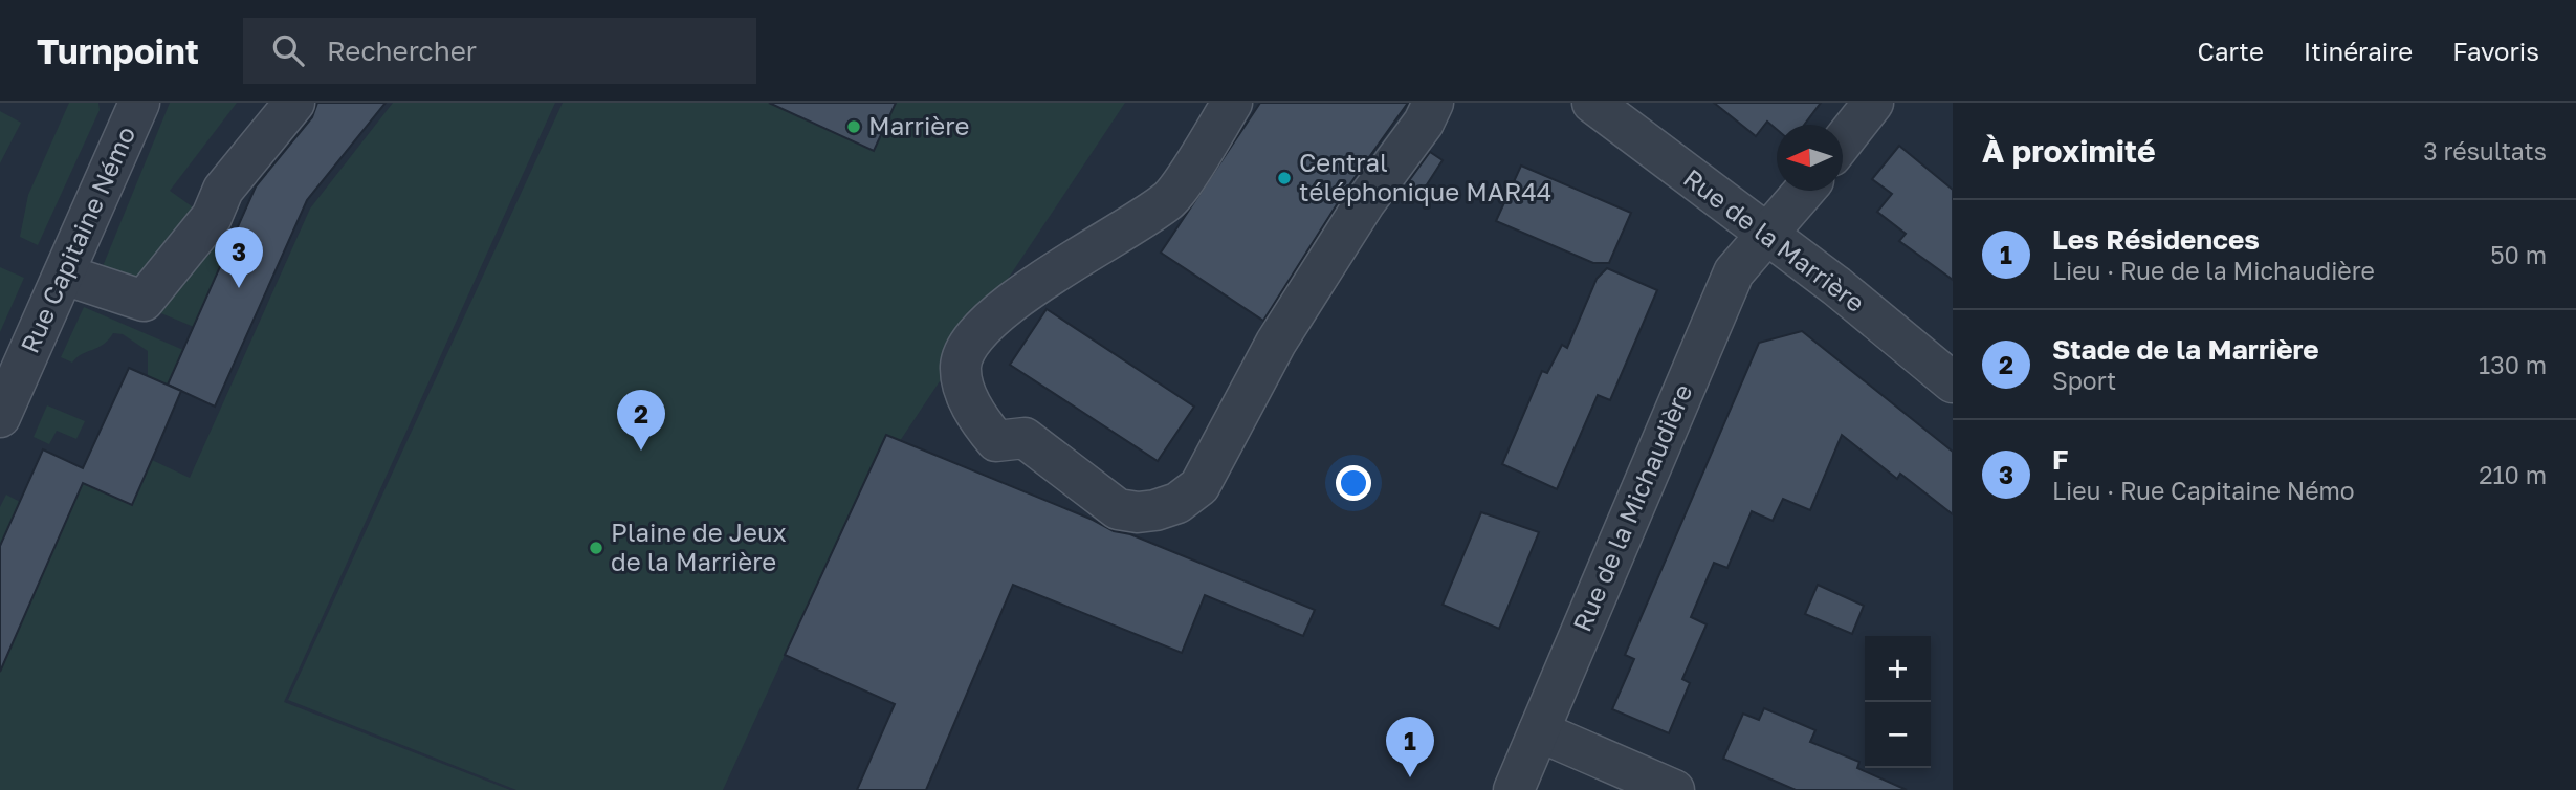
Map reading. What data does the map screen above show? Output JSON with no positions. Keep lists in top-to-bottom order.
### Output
{
  "streets": {
    "street": ["Rue Capitaine Némo", "Rue de la Marrière", "Rue de la Michaudière"]
  },
  "crossings": [
    ["Rue de la Marrière", "Rue de la Michaudière"]
  ],
  "places": ["Marrière", "Central téléphonique MAR44", "Plaine de Jeux de la Marrière"],
  "north": "left",
  "page": {
    "header": "Turnpoint",
    "search": "Rechercher",
    "nav": ["Carte", "Itinéraire", "Favoris"],
    "heading": ["À proximité", "3 résultats"],
    "list": [
      {
        "mark": "1",
        "name": "Les Résidences",
        "note": "Lieu · Rue de la Michaudière",
        "value": "50 m"
      },
      {
        "mark": "2",
        "name": "Stade de la Marrière",
        "note": "Sport",
        "value": "130 m"
      },
      {
        "mark": "3",
        "name": "F",
        "note": "Lieu · Rue Capitaine Némo",
        "value": "210 m"
      }
    ],
    "pins": ["3", "2", "1"],
    "map_buttons": ["+", "−"]
  }
}
